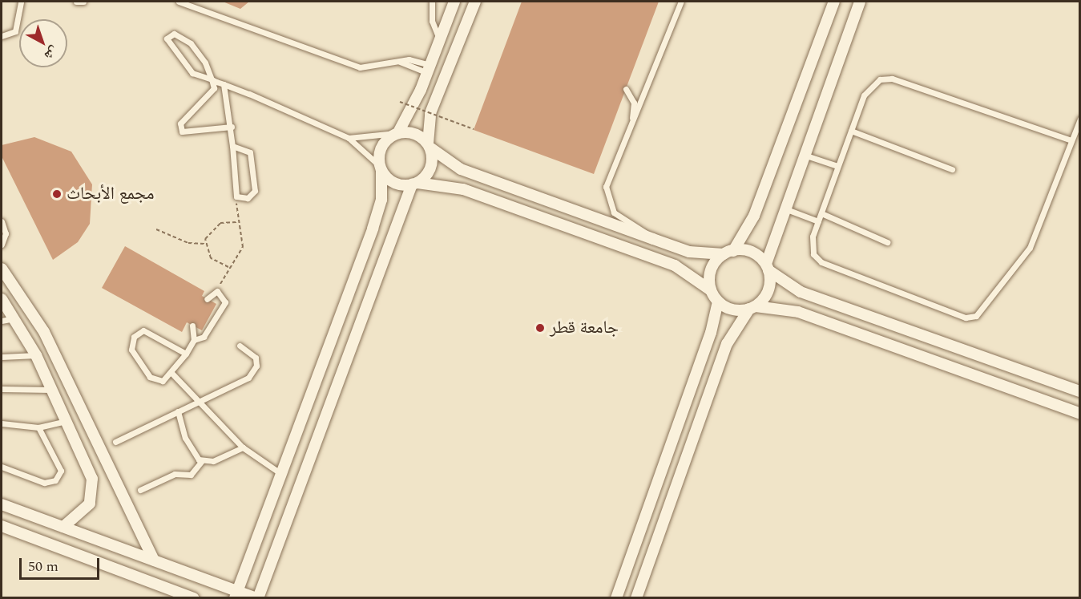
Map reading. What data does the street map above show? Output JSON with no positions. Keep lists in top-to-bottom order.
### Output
{
  "places": ["مجمع الأبحاث", "جامعة قطر"],
  "scale_bar": "50 m",
  "north": "bottom right"
}
